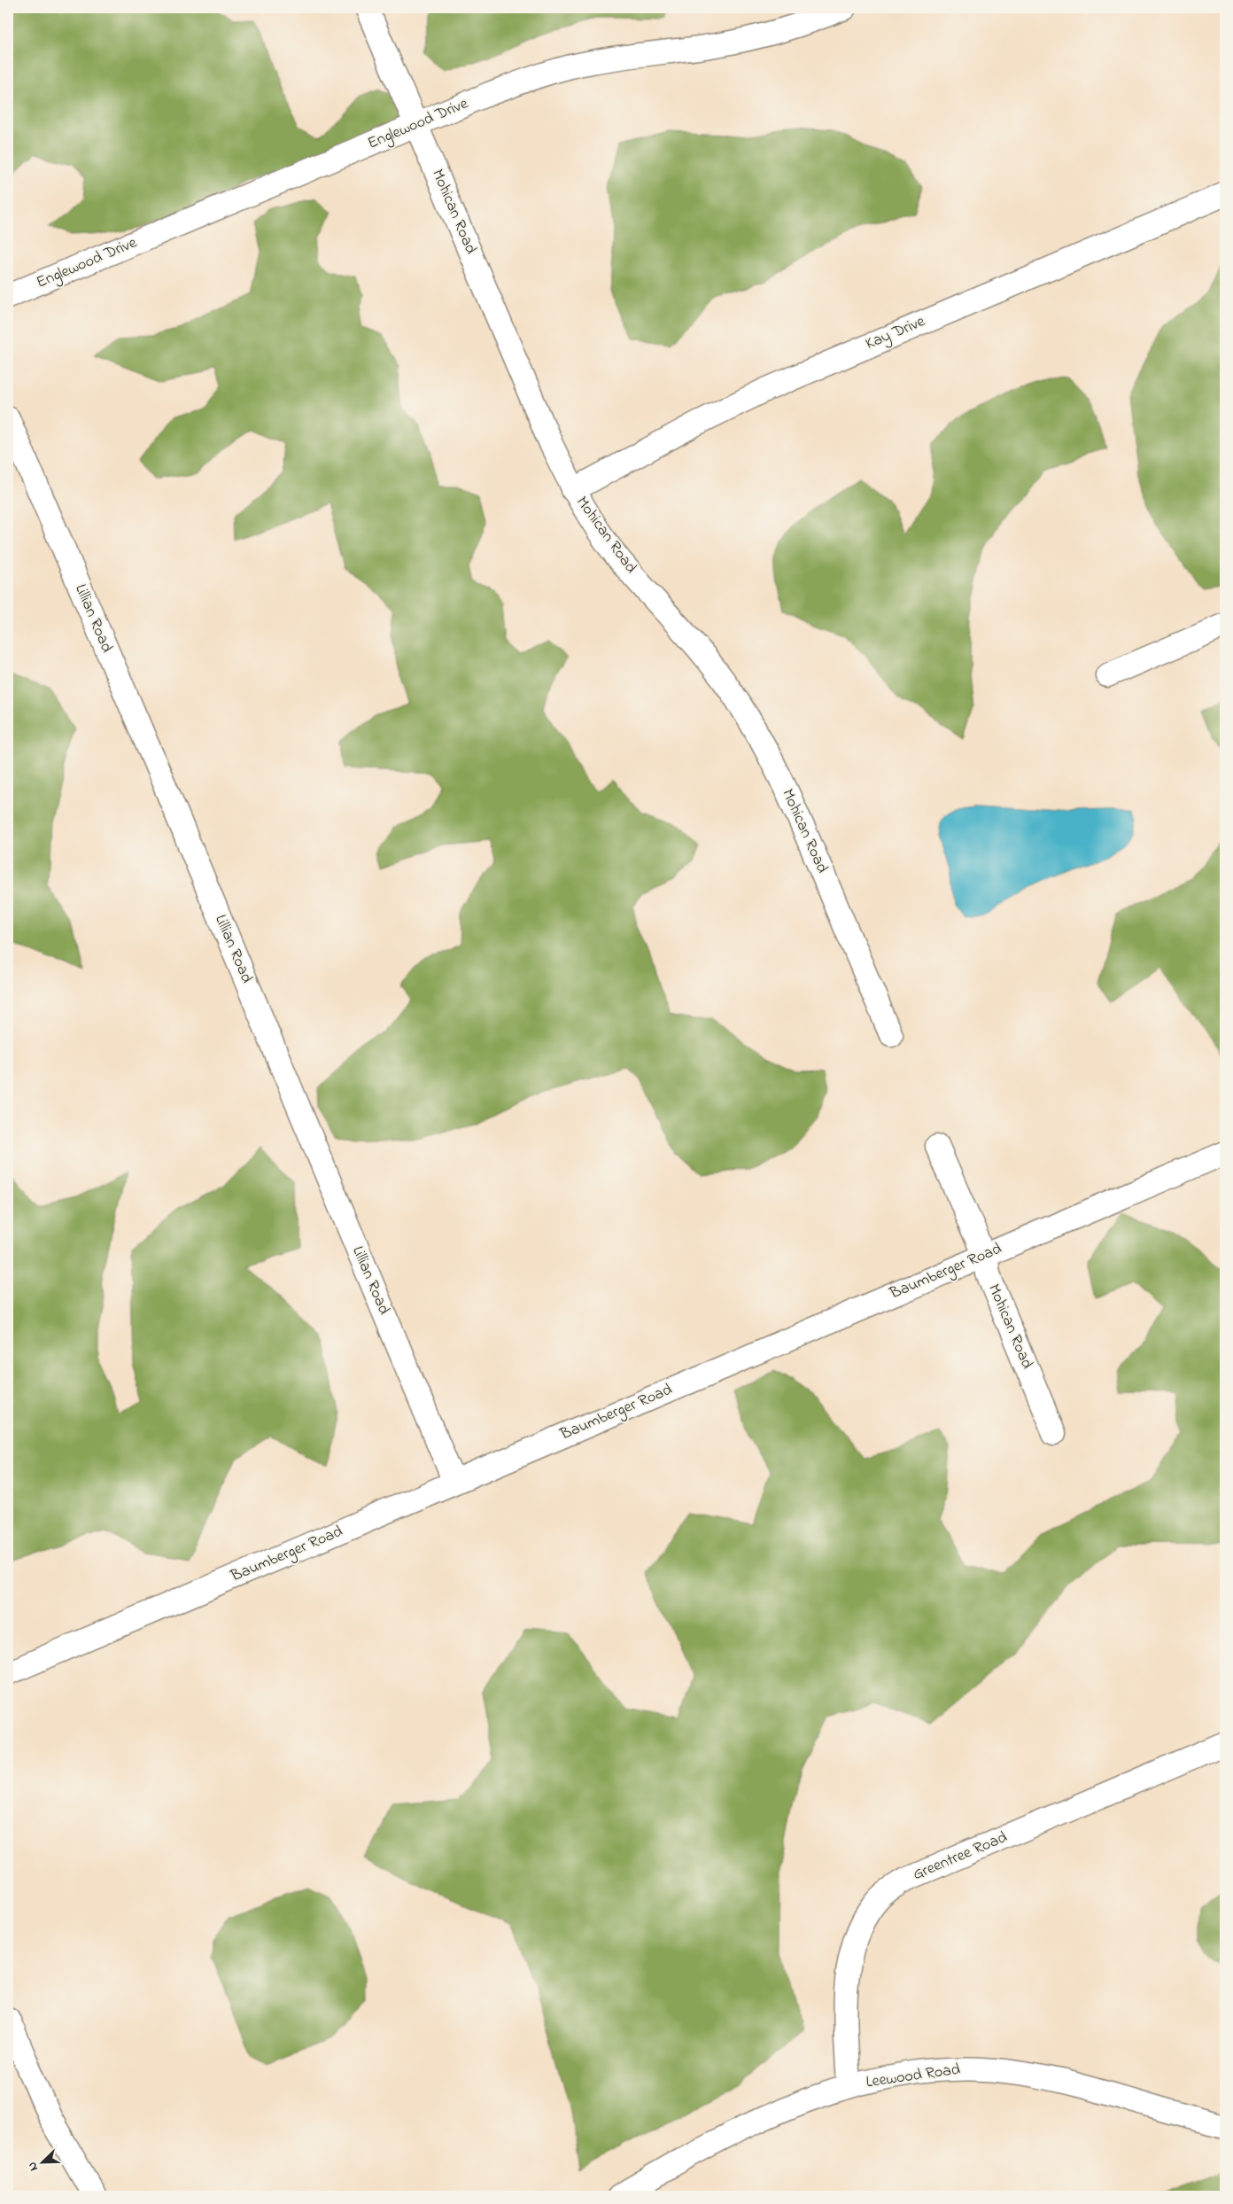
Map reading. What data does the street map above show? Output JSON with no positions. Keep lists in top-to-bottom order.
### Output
{
  "streets": {
    "street": [
      "Englewood Drive",
      "Mohican Road",
      "Kay Drive",
      "Lillian Road",
      "Baumberger Road",
      "Greentree Road",
      "Leewood Road"
    ]
  },
  "crossings": [
    ["Englewood Drive", "Mohican Road"],
    ["Mohican Road", "Kay Drive"],
    ["Mohican Road", "Baumberger Road"],
    ["Lillian Road", "Baumberger Road"],
    ["Greentree Road", "Leewood Road"]
  ],
  "north": "bottom left"
}
